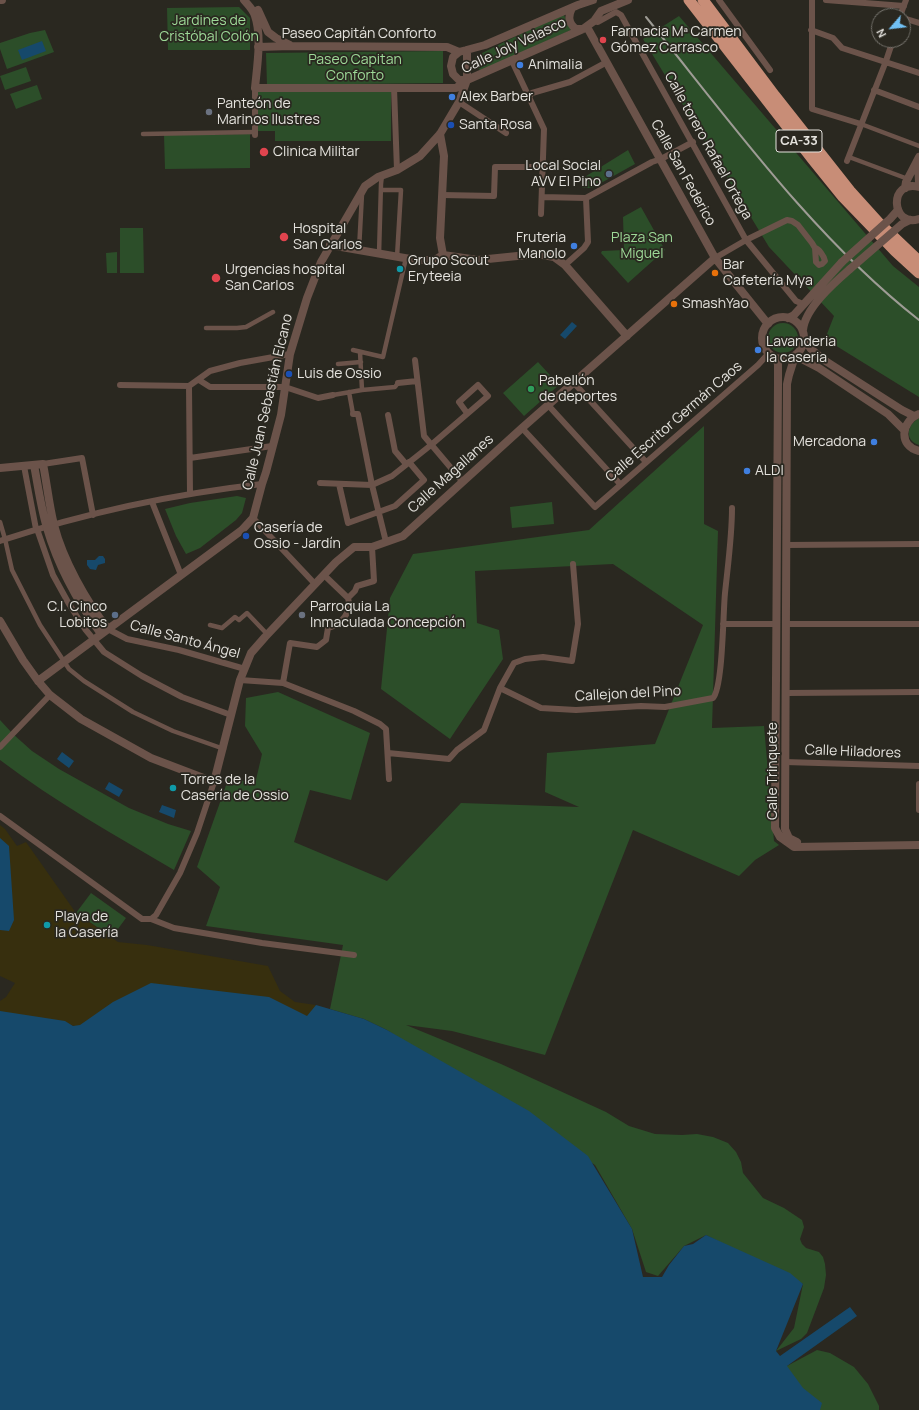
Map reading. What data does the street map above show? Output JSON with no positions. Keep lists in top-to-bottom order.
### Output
{
  "streets": {
    "highway": ["CA-33"],
    "street": [
      "Paseo Capitán Conforto",
      "Calle Joly Velasco",
      "Calle torero Rafael Ortega",
      "Calle San Federico",
      "Calle Juan Sebastián Elcano",
      "Calle Escritor Germán Caos",
      "Calle Magallanes",
      "Calle Santo Ángel",
      "Callejon del Pino",
      "Calle Hiladores",
      "Calle Trinquete"
    ]
  },
  "crossings": [
    ["Paseo Capitán Conforto", "Calle Joly Velasco"],
    ["Calle Joly Velasco", "Calle torero Rafael Ortega"],
    ["Calle Joly Velasco", "Calle San Federico"],
    ["Calle Joly Velasco", "Calle Juan Sebastián Elcano"],
    ["Calle torero Rafael Ortega", "Calle San Federico"],
    ["Calle San Federico", "Calle Escritor Germán Caos"],
    ["Calle San Federico", "Calle Magallanes"],
    ["Calle San Federico", "Calle Trinquete"],
    ["Calle Juan Sebastián Elcano", "Calle Santo Ángel"],
    ["Calle Escritor Germán Caos", "Calle Magallanes"],
    ["Calle Escritor Germán Caos", "Calle Trinquete"],
    ["Calle Magallanes", "Calle Santo Ángel"],
    ["Calle Hiladores", "Calle Trinquete"]
  ],
  "parks": ["Jardines de Cristóbal Colón", "Paseo Capitan Conforto", "Plaza San Miguel"],
  "places": [
    "Farmacia Mª Carmen Gómez Carrasco",
    "Animalia",
    "Alex Barber",
    "Panteón de Marinos Ilustres",
    "Santa Rosa",
    "Clinica Militar",
    "Local Social AVV El Pino",
    "Hospital San Carlos",
    "Fruteria Manolo",
    "Grupo Scout Eryteeia",
    "Bar Cafetería Mya",
    "Urgencias hospital San Carlos",
    "SmashYao",
    "Lavanderia la caseria",
    "Luis de Ossio",
    "Pabellón de deportes",
    "Mercadona",
    "ALDI",
    "Casería de Ossio - Jardín",
    "C.I. Cinco Lobitos",
    "Parroquia La Inmaculada Concepción",
    "Torres de la Casería de Ossio",
    "Playa de la Casería"
  ],
  "north": "bottom left"
}
